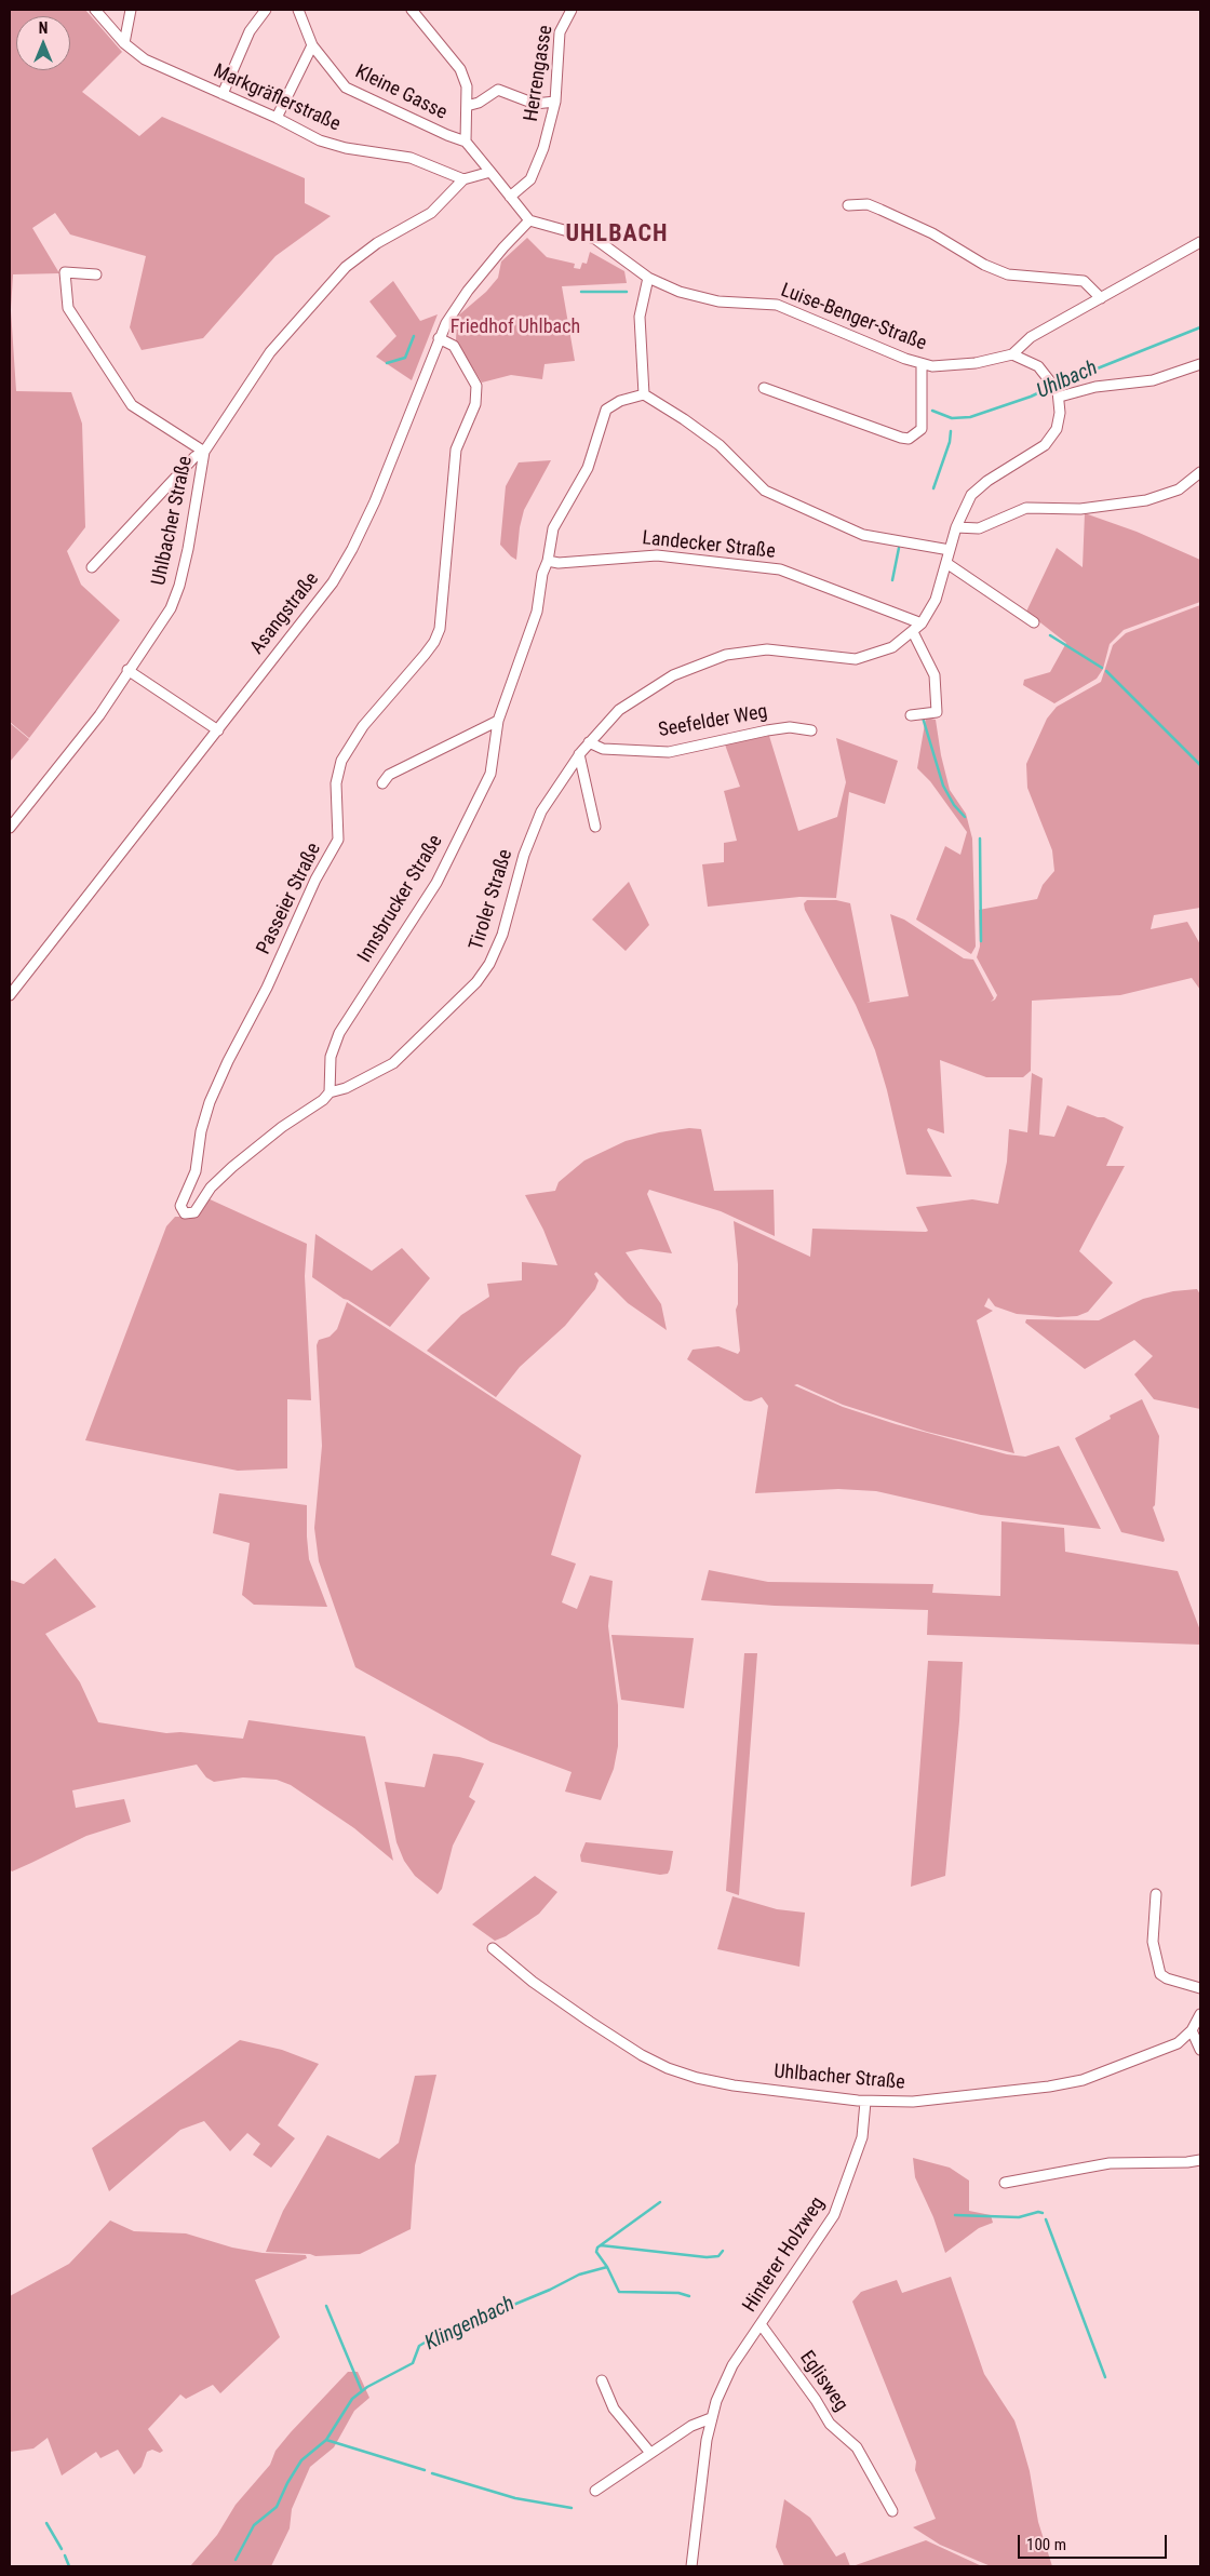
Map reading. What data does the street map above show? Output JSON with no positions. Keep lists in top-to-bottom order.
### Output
{
  "streets": {
    "street": [
      "Herrengasse",
      "Kleine Gasse",
      "Markgräflerstraße",
      "Luise-Benger-Straße",
      "Uhlbacher Straße",
      "Landecker Straße",
      "Asangstraße",
      "Seefelder Weg",
      "Passeier Straße",
      "Innsbrucker Straße",
      "Tiroler Straße",
      "Hinterer Holzweg",
      "Eglisweg"
    ]
  },
  "crossings": [
    ["Markgräflerstraße", "Uhlbacher Straße"],
    ["Luise-Benger-Straße", "Asangstraße"],
    ["Uhlbacher Straße", "Hinterer Holzweg"],
    ["Landecker Straße", "Innsbrucker Straße"],
    ["Landecker Straße", "Tiroler Straße"],
    ["Asangstraße", "Passeier Straße"],
    ["Seefelder Weg", "Tiroler Straße"],
    ["Passeier Straße", "Innsbrucker Straße"],
    ["Passeier Straße", "Tiroler Straße"],
    ["Hinterer Holzweg", "Eglisweg"]
  ],
  "districts": ["UHLBACH"],
  "water": ["Uhlbach", "Klingenbach"],
  "parks": ["Friedhof Uhlbach"],
  "scale_bar": "100 m",
  "north": "top"
}
